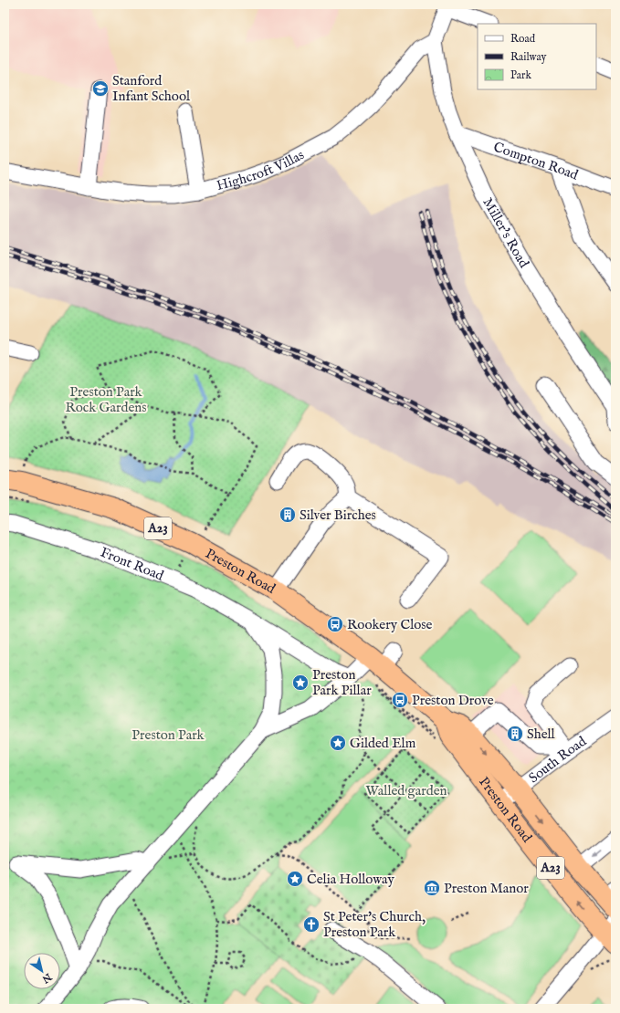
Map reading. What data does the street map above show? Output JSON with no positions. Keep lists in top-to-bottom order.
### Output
{
  "streets": {
    "highway": ["A23", "Preston Road"],
    "street": [
      "Compton Road",
      "Highcroft Villas",
      "Miller's Road",
      "Front Road",
      "South Road"
    ]
  },
  "crossings": [
    ["Compton Road", "Miller's Road"],
    ["Highcroft Villas", "Miller's Road"],
    ["Preston Road", "South Road"]
  ],
  "parks": ["Preston Park Rock Gardens", "Preston Park", "Walled garden"],
  "places": {
    "school or university": ["Stanford Infant School"],
    "building": ["Silver Birches", "Shell"],
    "bus stop": ["Rookery Close", "Preston Drove"],
    "place": ["Preston Park Pillar", "Gilded Elm", "Celia Holloway"],
    "museum": ["Preston Manor"],
    "church": ["St Peter's Church, Preston Park"]
  },
  "legend": ["Road", "Railway", "Park"],
  "north": "bottom right"
}
